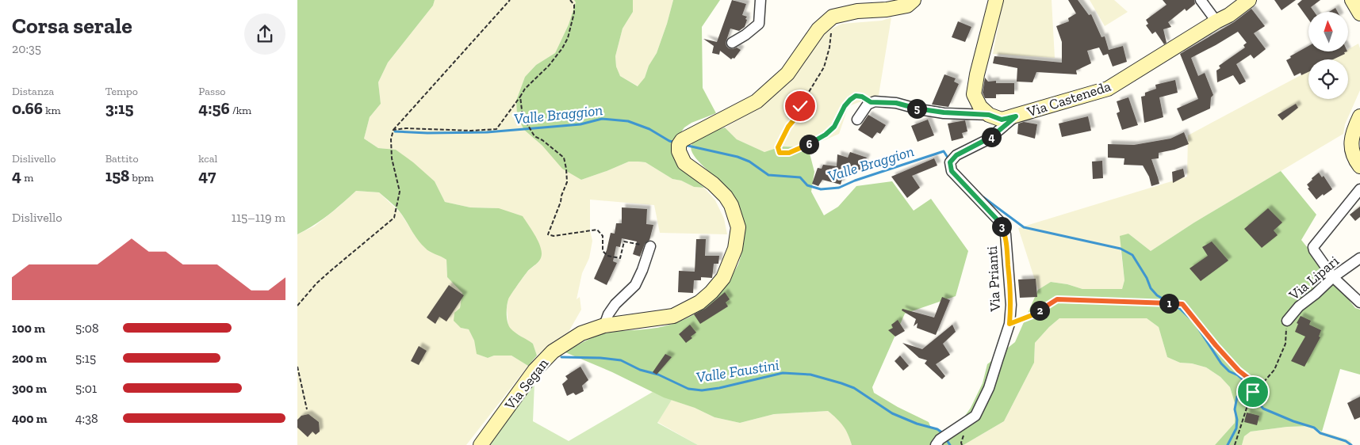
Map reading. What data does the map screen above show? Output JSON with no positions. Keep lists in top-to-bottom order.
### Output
{
  "streets": {
    "street": [
      "Via Casteneda",
      "Via Lipari",
      "Via Prianti",
      "Via Segan"
    ]
  },
  "crossings": [
    ["Via Casteneda", "Via Prianti"]
  ],
  "water": ["Valle Braggion", "Valle Faustini"],
  "north": "top",
  "page": {
    "heading": ["Corsa serale", "20:35"],
    "stats": [
      ["Distanza", "0.66 km"],
      ["Tempo", "3:15"],
      ["Passo", "4:56 /km"],
      ["Dislivello", "4 m"],
      ["Battito", "158 bpm"],
      ["kcal", "47"]
    ],
    "pins": [
      "5",
      "4",
      "6",
      "3",
      "1",
      "2"
    ],
    "chart": ["Dislivello", "115–119 m"],
    "list": [
      {
        "name": "100 m",
        "note": "5:08"
      },
      {
        "name": "200 m",
        "note": "5:15"
      },
      {
        "name": "300 m",
        "note": "5:01"
      },
      {
        "name": "400 m",
        "note": "4:38"
      }
    ]
  }
}
